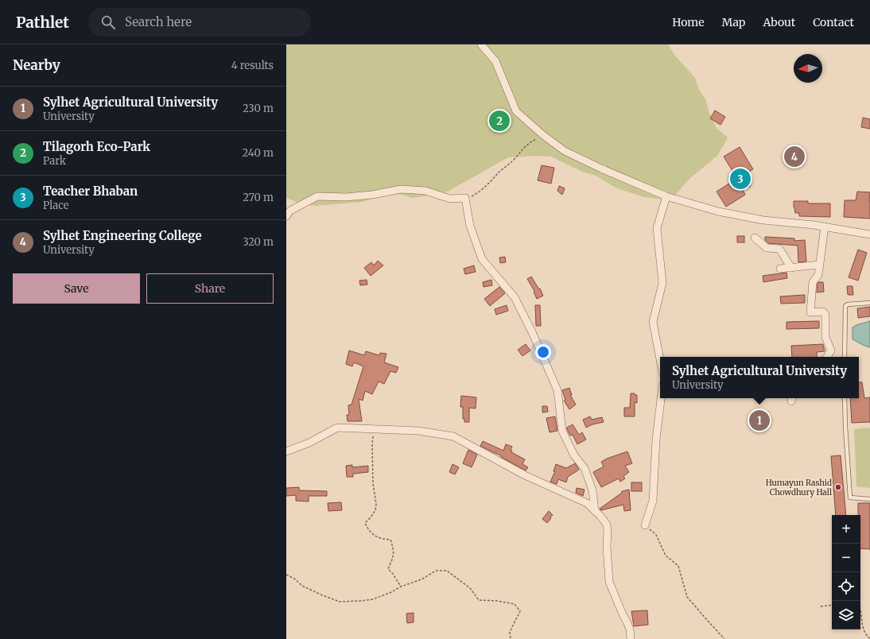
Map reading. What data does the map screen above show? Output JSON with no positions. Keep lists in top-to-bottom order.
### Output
{
  "places": ["Humayun Rashid Chowdhury Hall"],
  "north": "left",
  "page": {
    "header": "Pathlet",
    "search": "Search here",
    "nav": [
      "Home",
      "Map",
      "About",
      "Contact"
    ],
    "heading": ["Nearby", "4 results"],
    "list": [
      {
        "mark": "1",
        "name": "Sylhet Agricultural University",
        "note": "University",
        "value": "230 m"
      },
      {
        "mark": "2",
        "name": "Tilagorh Eco-Park",
        "note": "Park",
        "value": "240 m"
      },
      {
        "mark": "3",
        "name": "Teacher Bhaban",
        "note": "Place",
        "value": "270 m"
      },
      {
        "mark": "4",
        "name": "Sylhet Engineering College",
        "note": "University",
        "value": "320 m"
      }
    ],
    "pins": [
      "2",
      "4",
      "3",
      "1"
    ],
    "buttons": ["Save", "Share"],
    "popup": ["Sylhet Agricultural University", "University"],
    "map_buttons": ["+", "−"]
  }
}
